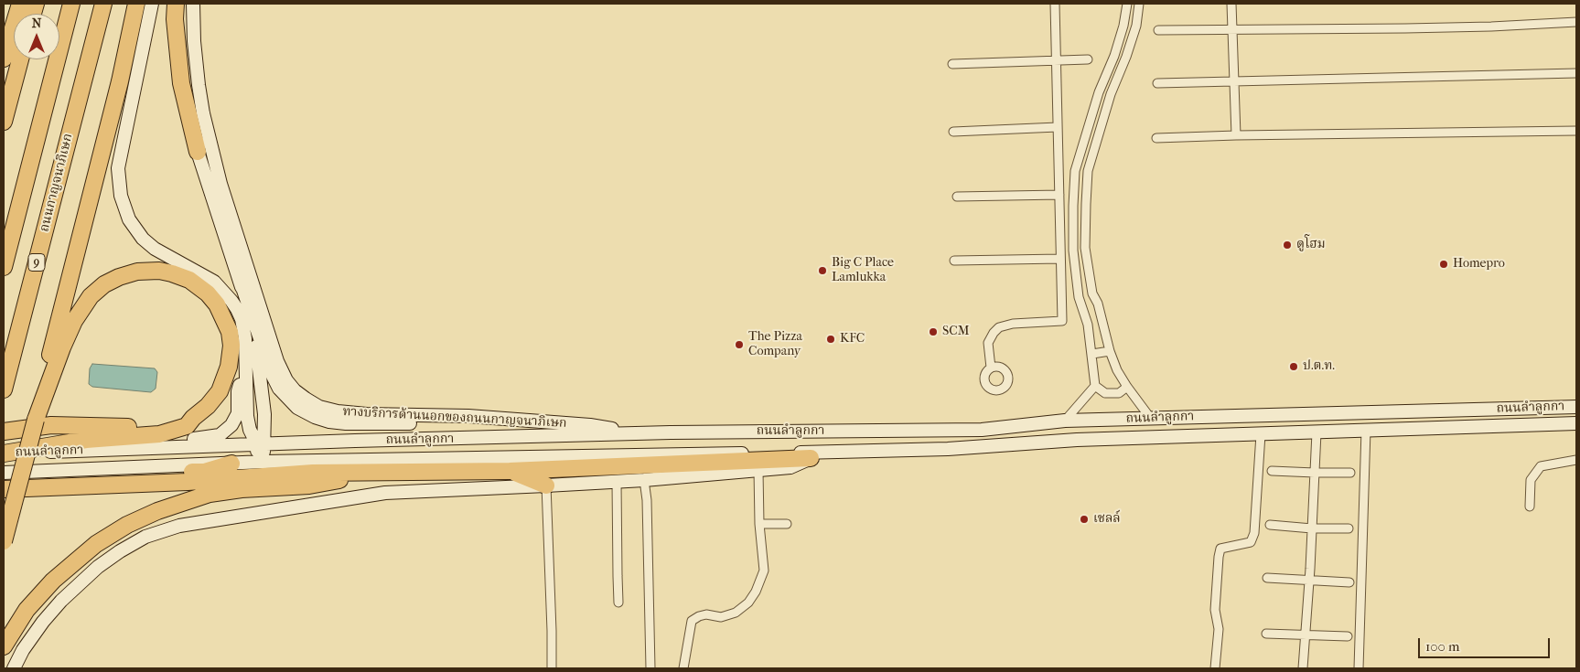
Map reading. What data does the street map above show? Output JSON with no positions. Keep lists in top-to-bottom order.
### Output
{
  "streets": {
    "highway": ["ถนนกาญจนาภิเษก", "9"],
    "main road": ["ถนนลำลูกกา", "ทางบริการด้านนอกของถนนกาญจนาภิเษก"]
  },
  "crossings": [
    ["ถนนลำลูกกา", "ทางบริการด้านนอกของถนนกาญจนาภิเษก"]
  ],
  "places": [
    "ดูโฮม",
    "Homepro",
    "Big C Place Lamlukka",
    "SCM",
    "KFC",
    "The Pizza Company",
    "ป.ต.ท.",
    "เชลล์"
  ],
  "scale_bar": "100 m",
  "north": "top"
}
